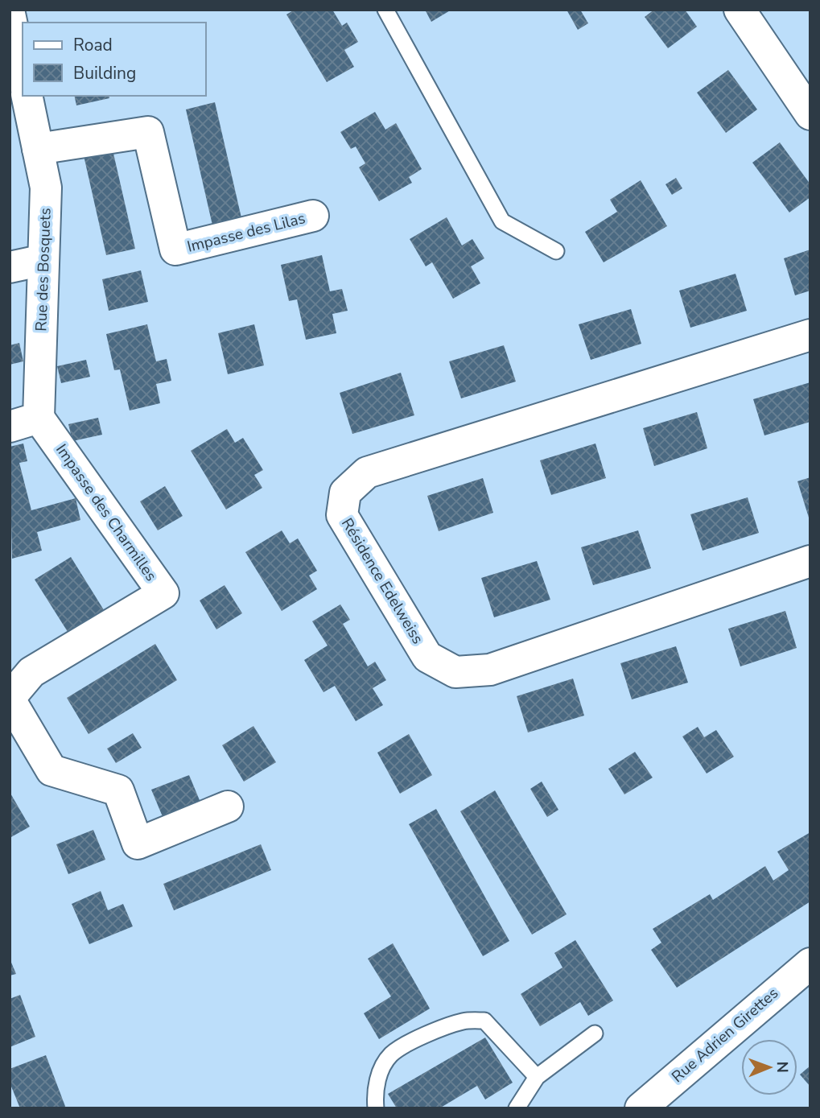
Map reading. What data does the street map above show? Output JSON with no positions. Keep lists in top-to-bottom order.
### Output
{
  "streets": {
    "street": [
      "Impasse des Lilas",
      "Rue des Bosquets",
      "Impasse des Charmilles",
      "Résidence Edelweiss",
      "Rue Adrien Girettes"
    ]
  },
  "crossings": [
    ["Impasse des Lilas", "Rue des Bosquets"],
    ["Rue des Bosquets", "Impasse des Charmilles"]
  ],
  "legend": ["Road", "Building"],
  "north": "right"
}
